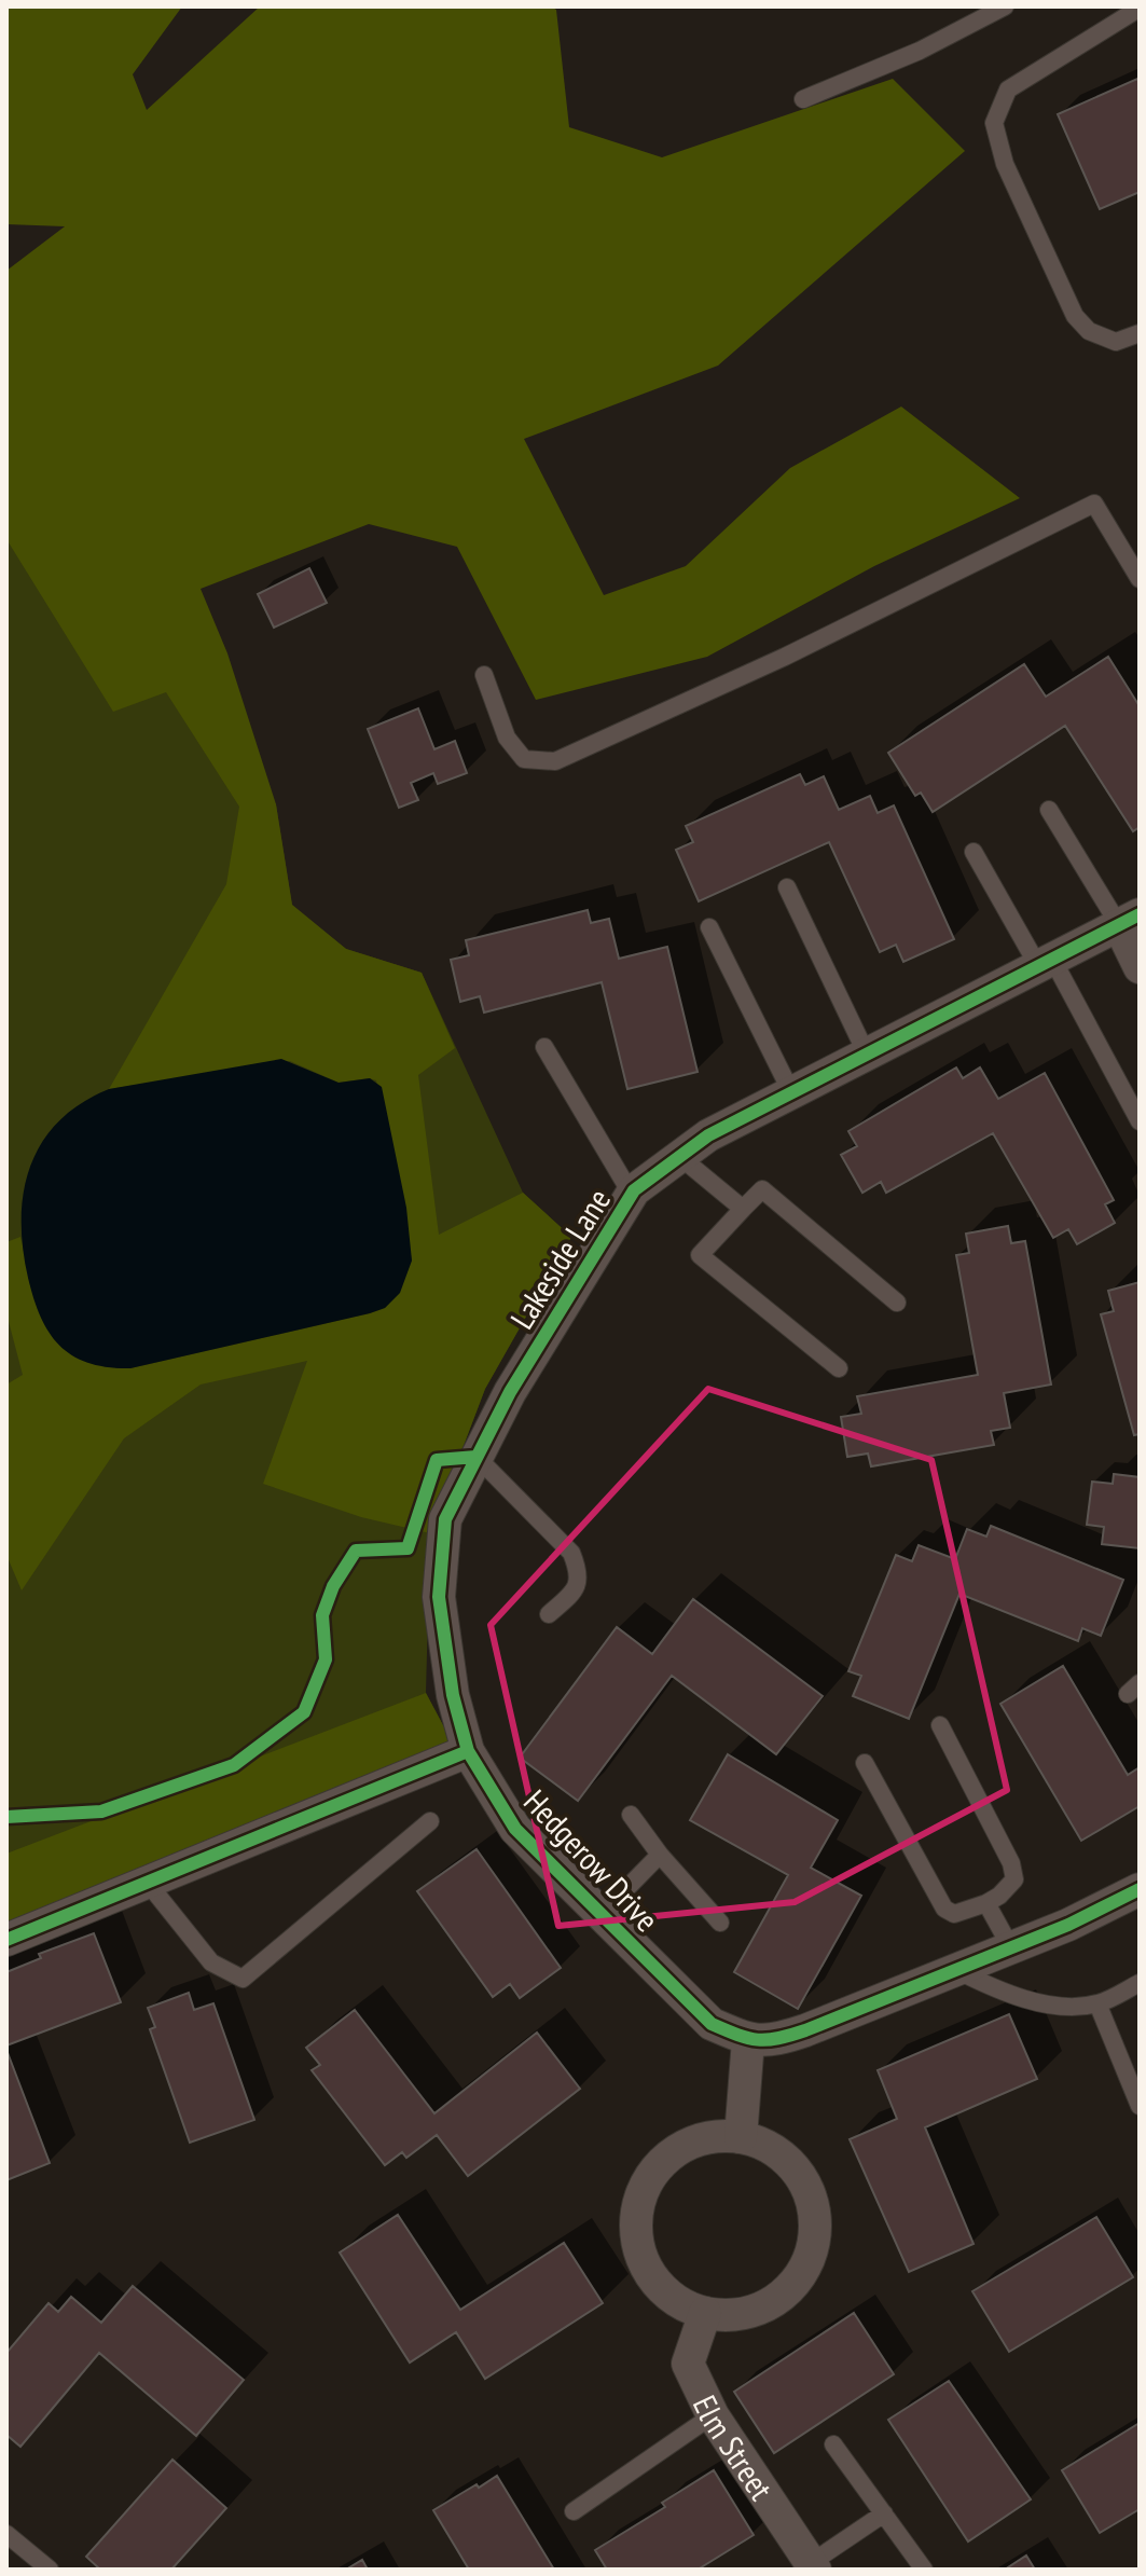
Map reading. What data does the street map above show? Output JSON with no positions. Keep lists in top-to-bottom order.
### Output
{
  "streets": {
    "street": ["Lakeside Lane", "Hedgerow Drive", "Elm Street"]
  },
  "crossings": [
    ["Lakeside Lane", "Hedgerow Drive"]
  ]
}
